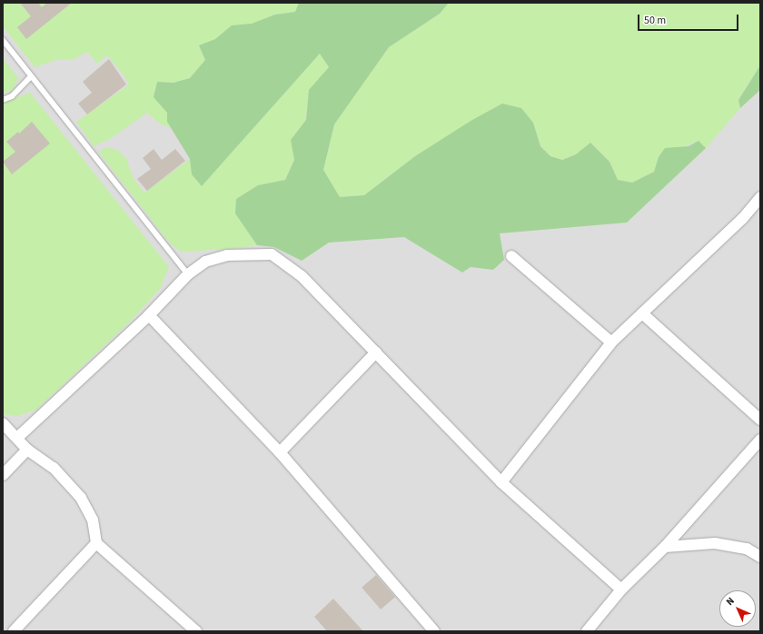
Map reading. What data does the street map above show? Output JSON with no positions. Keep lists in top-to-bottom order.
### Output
{
  "scale_bar": "50 m",
  "north": "top left"
}
